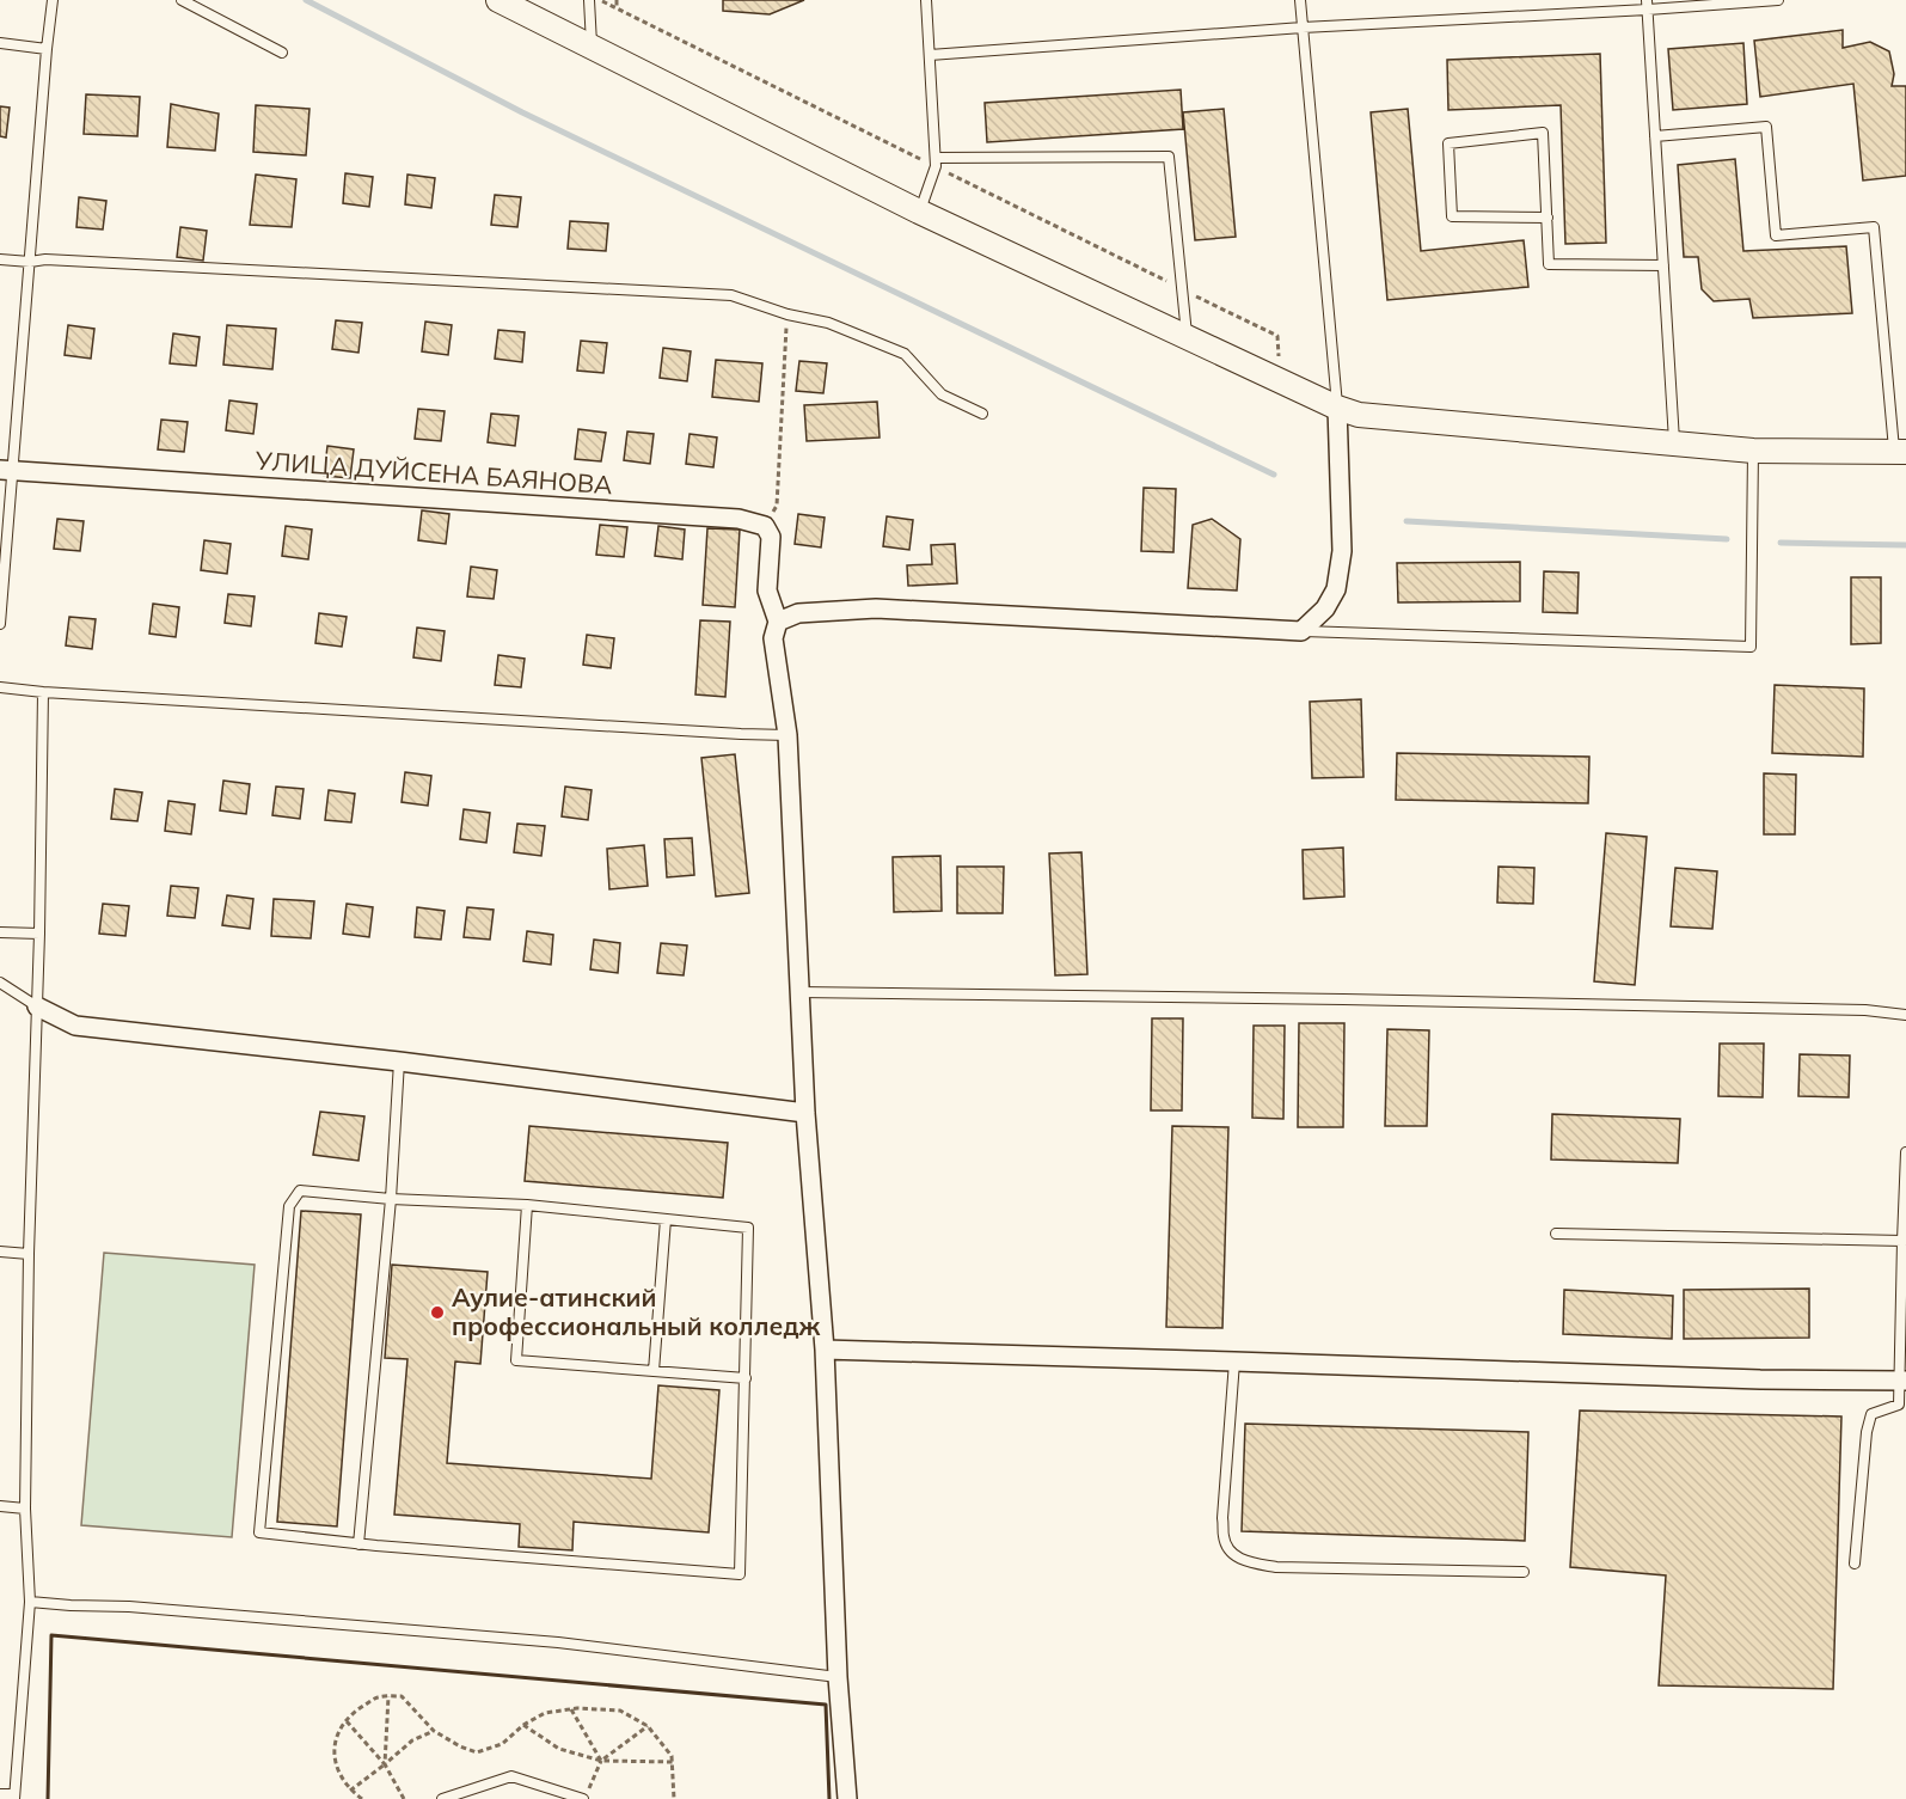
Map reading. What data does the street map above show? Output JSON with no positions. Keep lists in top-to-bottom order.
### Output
{
  "streets": {
    "street": ["УЛИЦА ДУЙСЕНА БАЯНОВА"]
  },
  "places": ["Аулие-атинский профессиональный колледж"]
}
